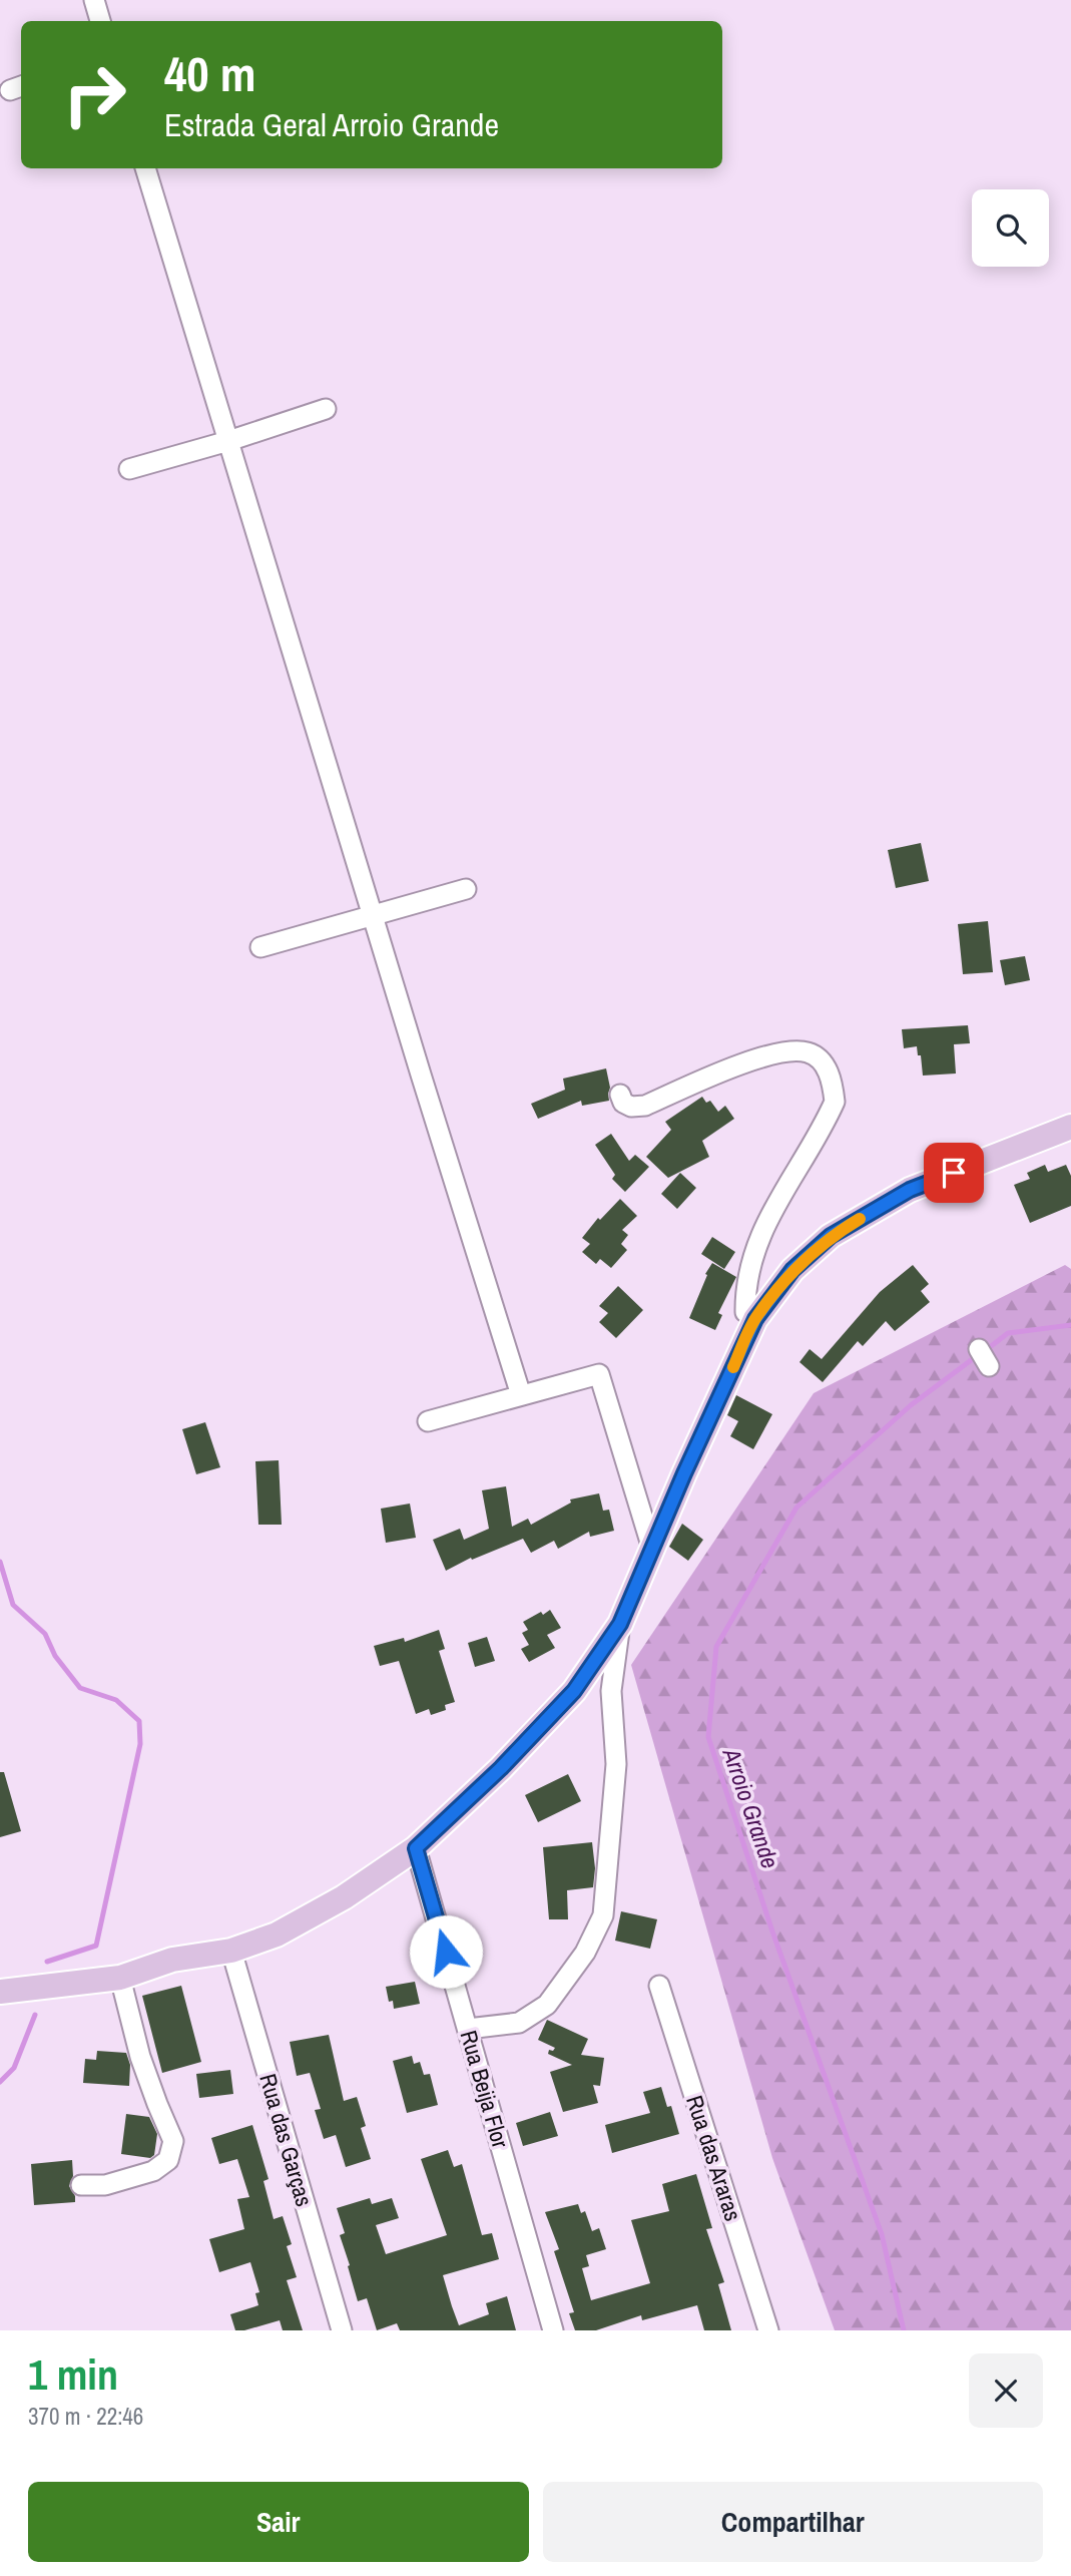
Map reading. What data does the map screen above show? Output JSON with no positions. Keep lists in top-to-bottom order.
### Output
{
  "streets": {
    "street": ["Rua Beija Flor", "Rua das Garças", "Rua das Araras"]
  },
  "water": ["Arroio Grande"],
  "page": {
    "turn": ["40 m", "Estrada Geral Arroio Grande"],
    "heading": ["1 min", "370 m · 22:46"],
    "buttons": ["Sair", "Compartilhar"]
  }
}
